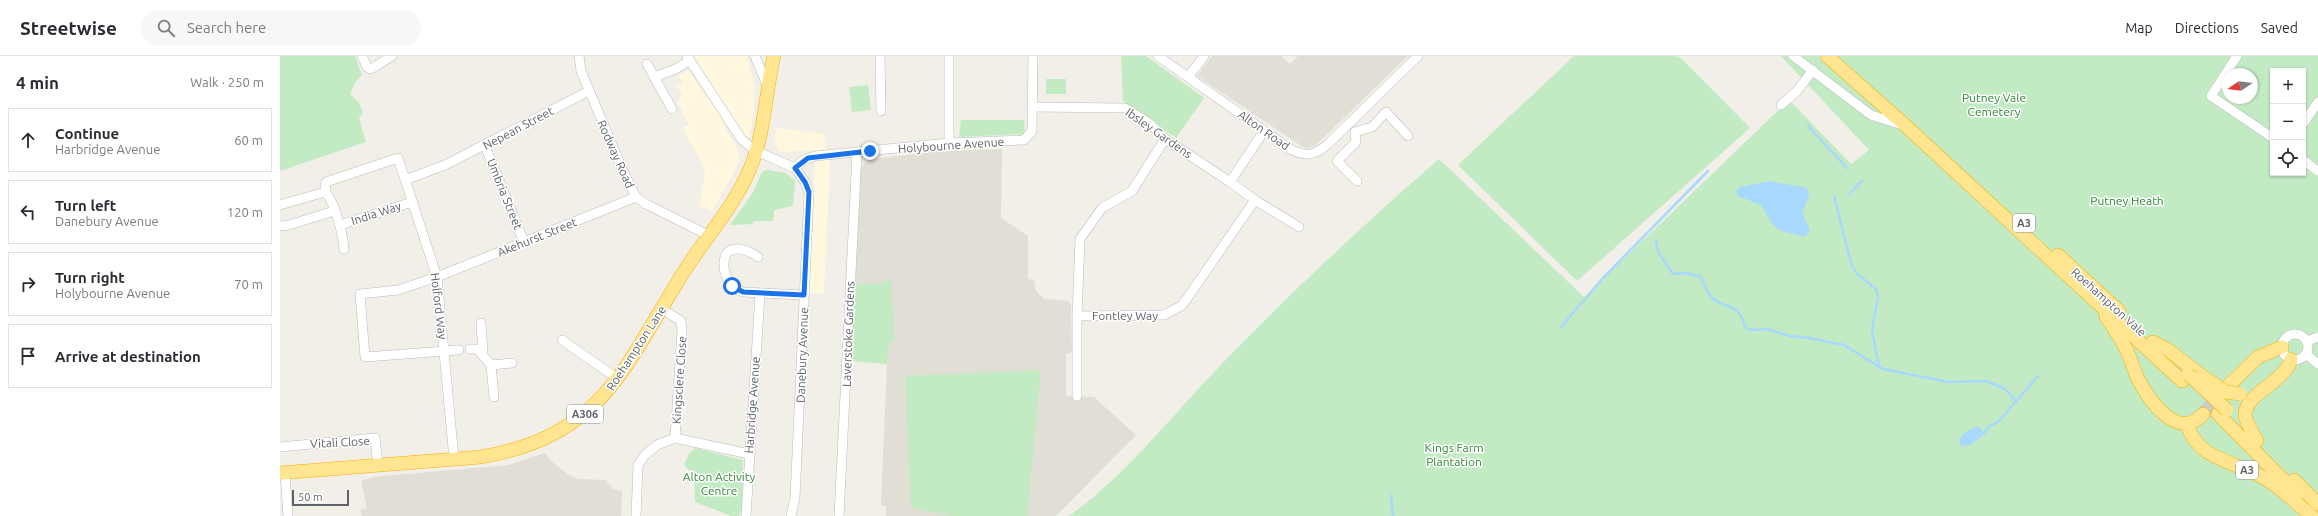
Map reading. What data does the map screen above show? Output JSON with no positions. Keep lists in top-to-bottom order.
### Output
{
  "streets": {
    "highway": [
      "A3",
      "Roehampton Vale",
      "Roehampton Lane",
      "A306"
    ],
    "street": [
      "Nepean Street",
      "Alton Road",
      "Ibsley Gardens",
      "Holybourne Avenue",
      "Rodway Road",
      "Umbria Street",
      "India Way",
      "Akehurst Street",
      "Holford Way",
      "Fontley Way",
      "Laverstoke Gardens",
      "Danebury Avenue",
      "Kingsclere Close",
      "Harbridge Avenue",
      "Vitali Close"
    ]
  },
  "crossings": [
    ["Nepean Street", "Rodway Road"],
    ["Nepean Street", "Umbria Street"],
    ["Nepean Street", "Holford Way"],
    ["Ibsley Gardens", "Holybourne Avenue"],
    ["Ibsley Gardens", "Fontley Way"],
    ["Holybourne Avenue", "Laverstoke Gardens"],
    ["Holybourne Avenue", "Danebury Avenue"],
    ["Rodway Road", "Akehurst Street"],
    ["Rodway Road", "Roehampton Lane"],
    ["Umbria Street", "Akehurst Street"],
    ["India Way", "Holford Way"],
    ["A3", "Roehampton Vale"],
    ["Akehurst Street", "Holford Way"],
    ["Holford Way", "Roehampton Lane"],
    ["Roehampton Lane", "Kingsclere Close"],
    ["Roehampton Lane", "Vitali Close"]
  ],
  "parks": [
    "Putney Vale Cemetery",
    "Putney Heath",
    "Kings Farm Plantation",
    "Alton Activity Centre"
  ],
  "scale_bar": "50 m",
  "north": "left",
  "page": {
    "header": "Streetwise",
    "search": "Search here",
    "nav": ["Map", "Directions", "Saved"],
    "heading": ["4 min", "Walk · 250 m"],
    "map_buttons": ["+", "−"],
    "list": [
      ["Continue", "Harbridge Avenue", "60 m"],
      ["Turn left", "Danebury Avenue", "120 m"],
      ["Turn right", "Holybourne Avenue", "70 m"],
      "Arrive at destination"
    ],
    "scale": "50 m"
  }
}
